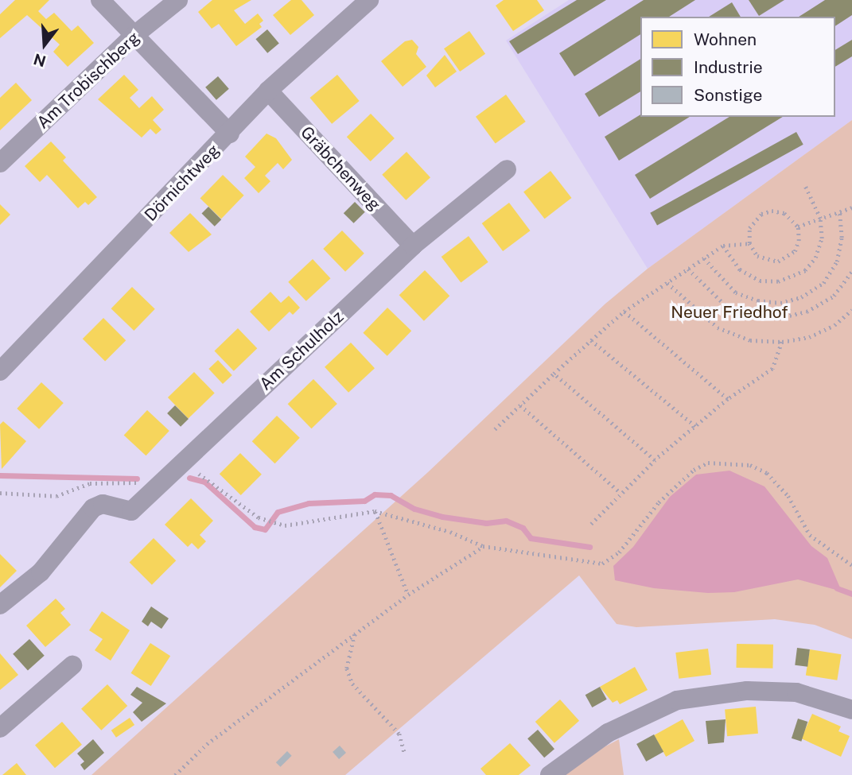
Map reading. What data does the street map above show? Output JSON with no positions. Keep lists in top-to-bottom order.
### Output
{
  "streets": {
    "street": [
      "Am Trobischberg",
      "Gräbchenweg",
      "Dörnichtweg",
      "Am Schulholz"
    ]
  },
  "crossings": [
    ["Gräbchenweg", "Dörnichtweg"],
    ["Gräbchenweg", "Am Schulholz"]
  ],
  "parks": ["Neuer Friedhof"],
  "legend": ["Wohnen", "Industrie", "Sonstige"],
  "north": "bottom"
}
